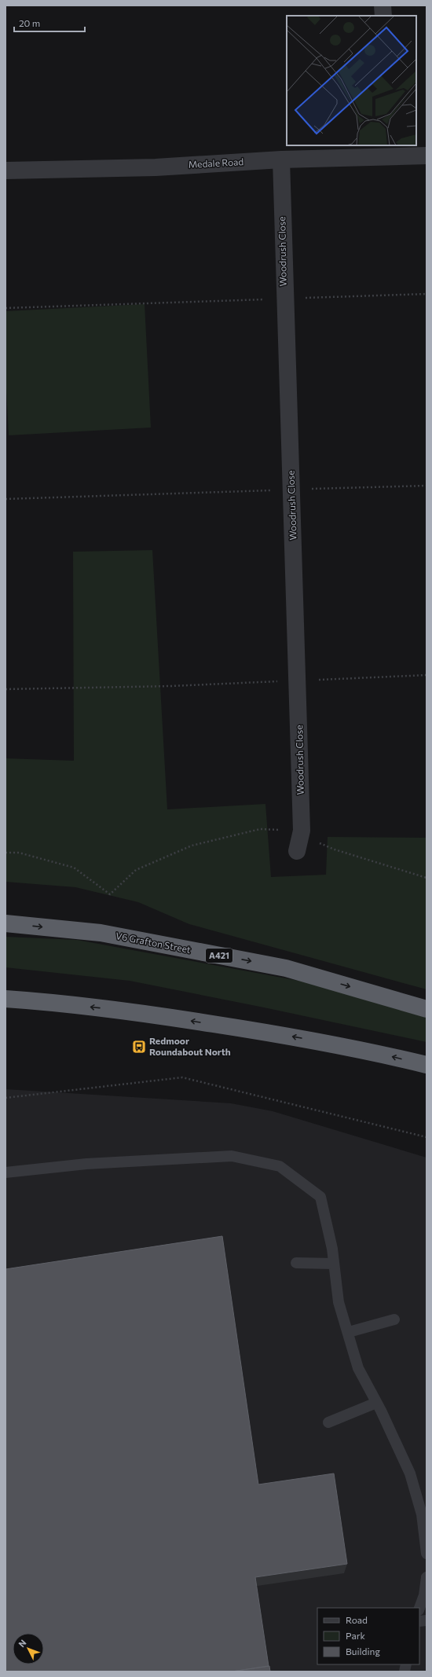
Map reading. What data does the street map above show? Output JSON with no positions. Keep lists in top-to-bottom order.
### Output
{
  "streets": {
    "highway": ["V6 Grafton Street", "A421"],
    "street": ["Medale Road", "Woodrush Close"]
  },
  "crossings": [
    ["Medale Road", "Woodrush Close"]
  ],
  "places": {
    "bus stop": ["Redmoor Roundabout North"]
  },
  "legend": ["Road", "Park", "Building"],
  "scale_bar": "20 m",
  "north": "top left"
}
